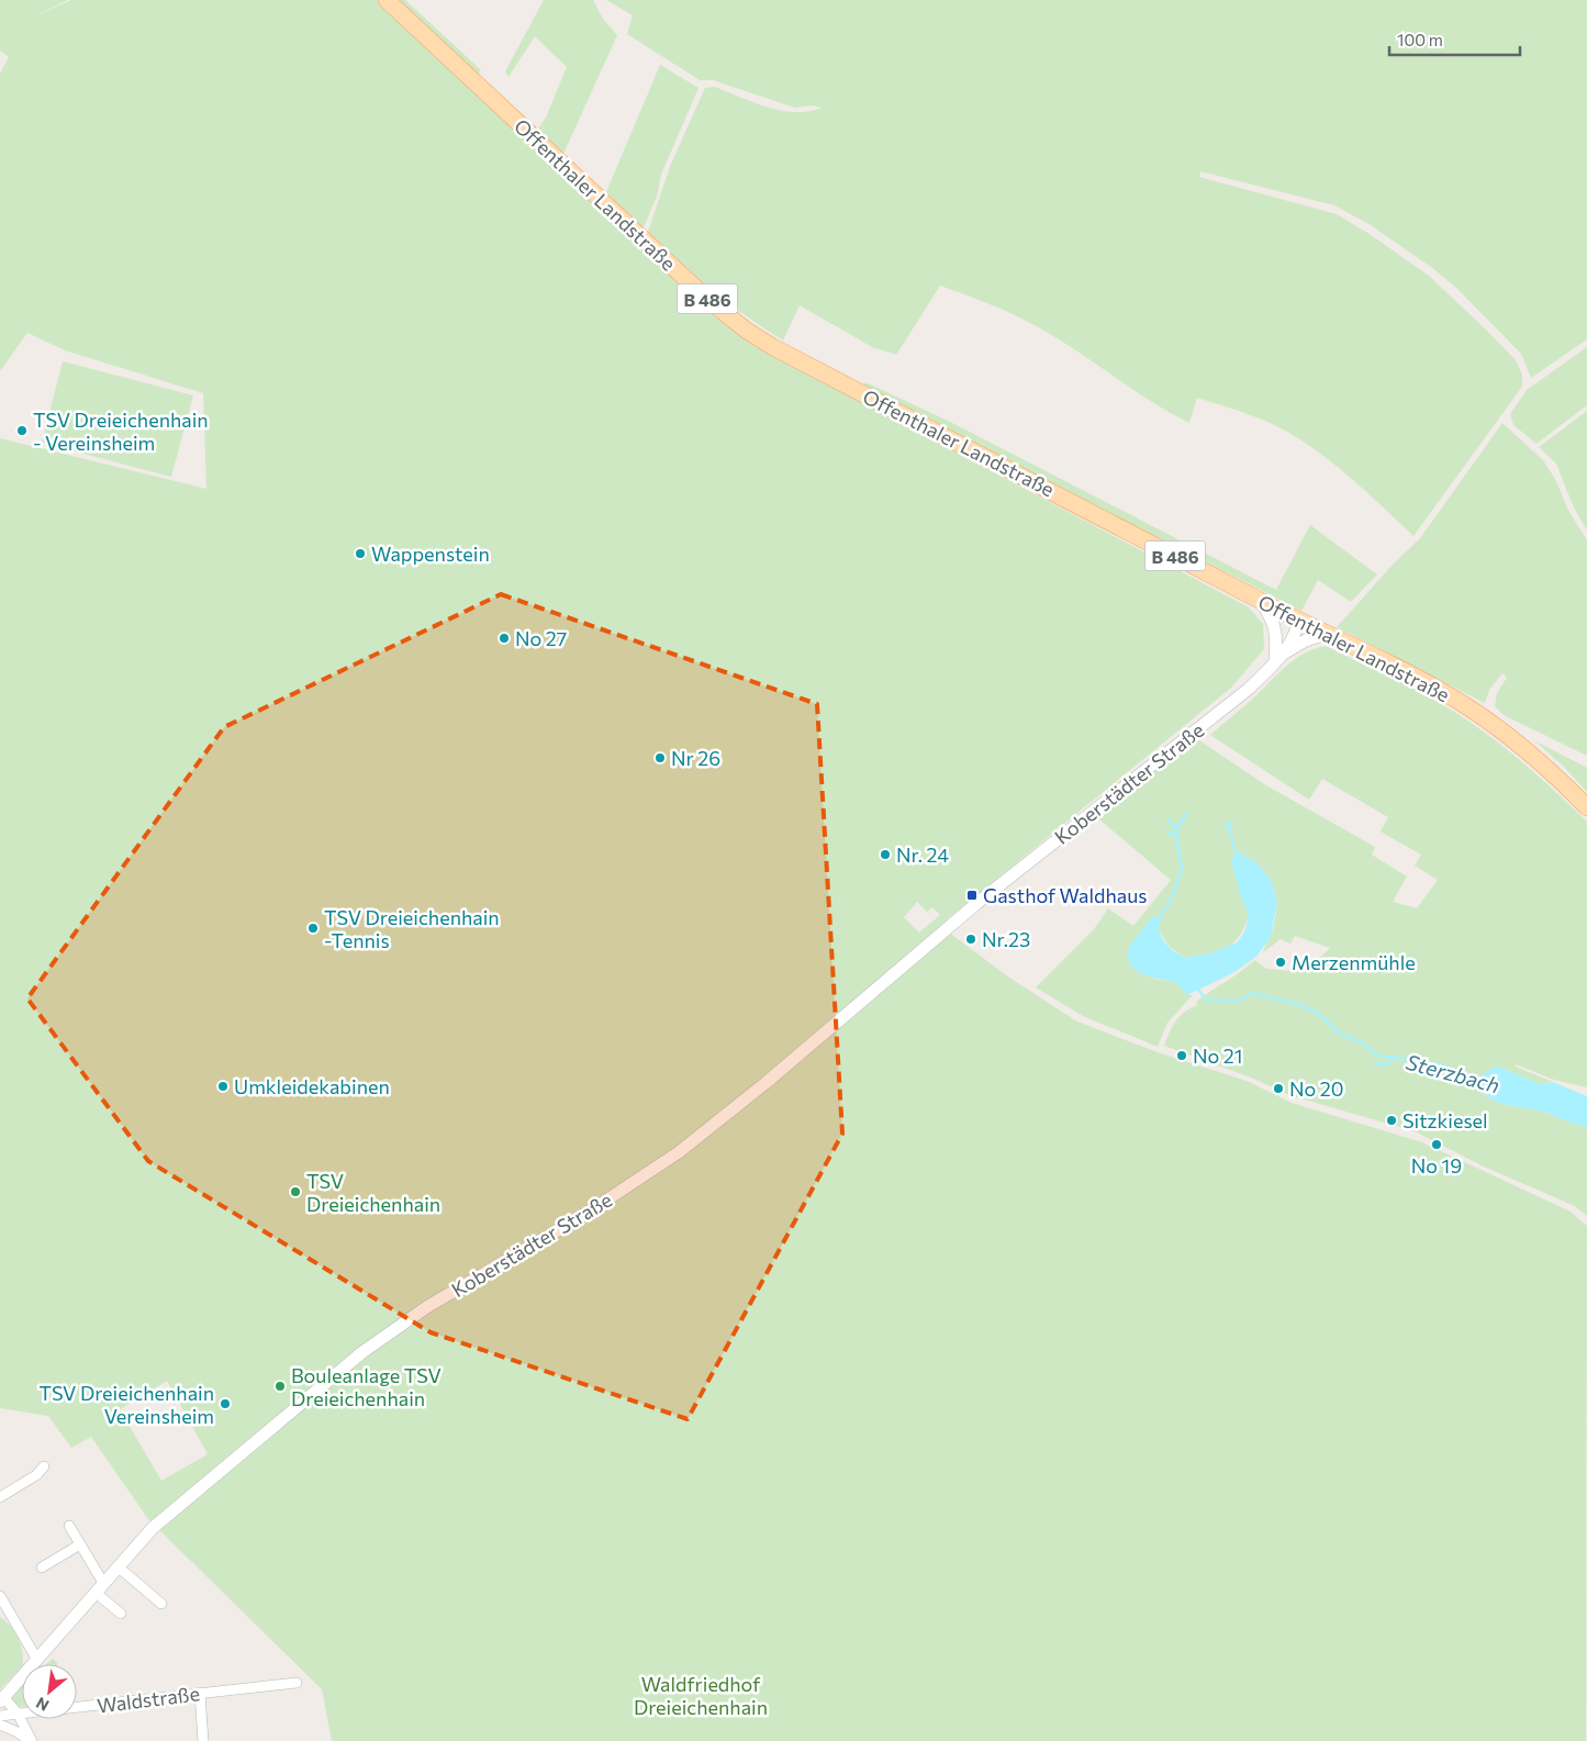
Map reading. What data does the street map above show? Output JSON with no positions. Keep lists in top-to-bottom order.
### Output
{
  "streets": {
    "main road": ["Offenthaler Landstraße", "B 486"],
    "street": ["Koberstädter Straße", "Waldstraße"]
  },
  "water": ["Sterzbach"],
  "parks": ["Waldfriedhof Dreieichenhain"],
  "places": {
    "other": [
      "TSV Dreieichenhain - Vereinsheim",
      "Wappenstein",
      "No 27",
      "Nr 26",
      "Nr. 24",
      "TSV Dreieichenhain -Tennis",
      "Nr.23",
      "Merzenmühle",
      "No 21",
      "Umkleidekabinen",
      "No 20",
      "Sitzkiesel",
      "No 19",
      "TSV Dreieichenhain",
      "Bouleanlage TSV Dreieichenhain",
      "TSV Dreieichenhain Vereinsheim"
    ],
    "transit": ["Gasthof Waldhaus"]
  },
  "scale_bar": "100 m",
  "north": "bottom left"
}
